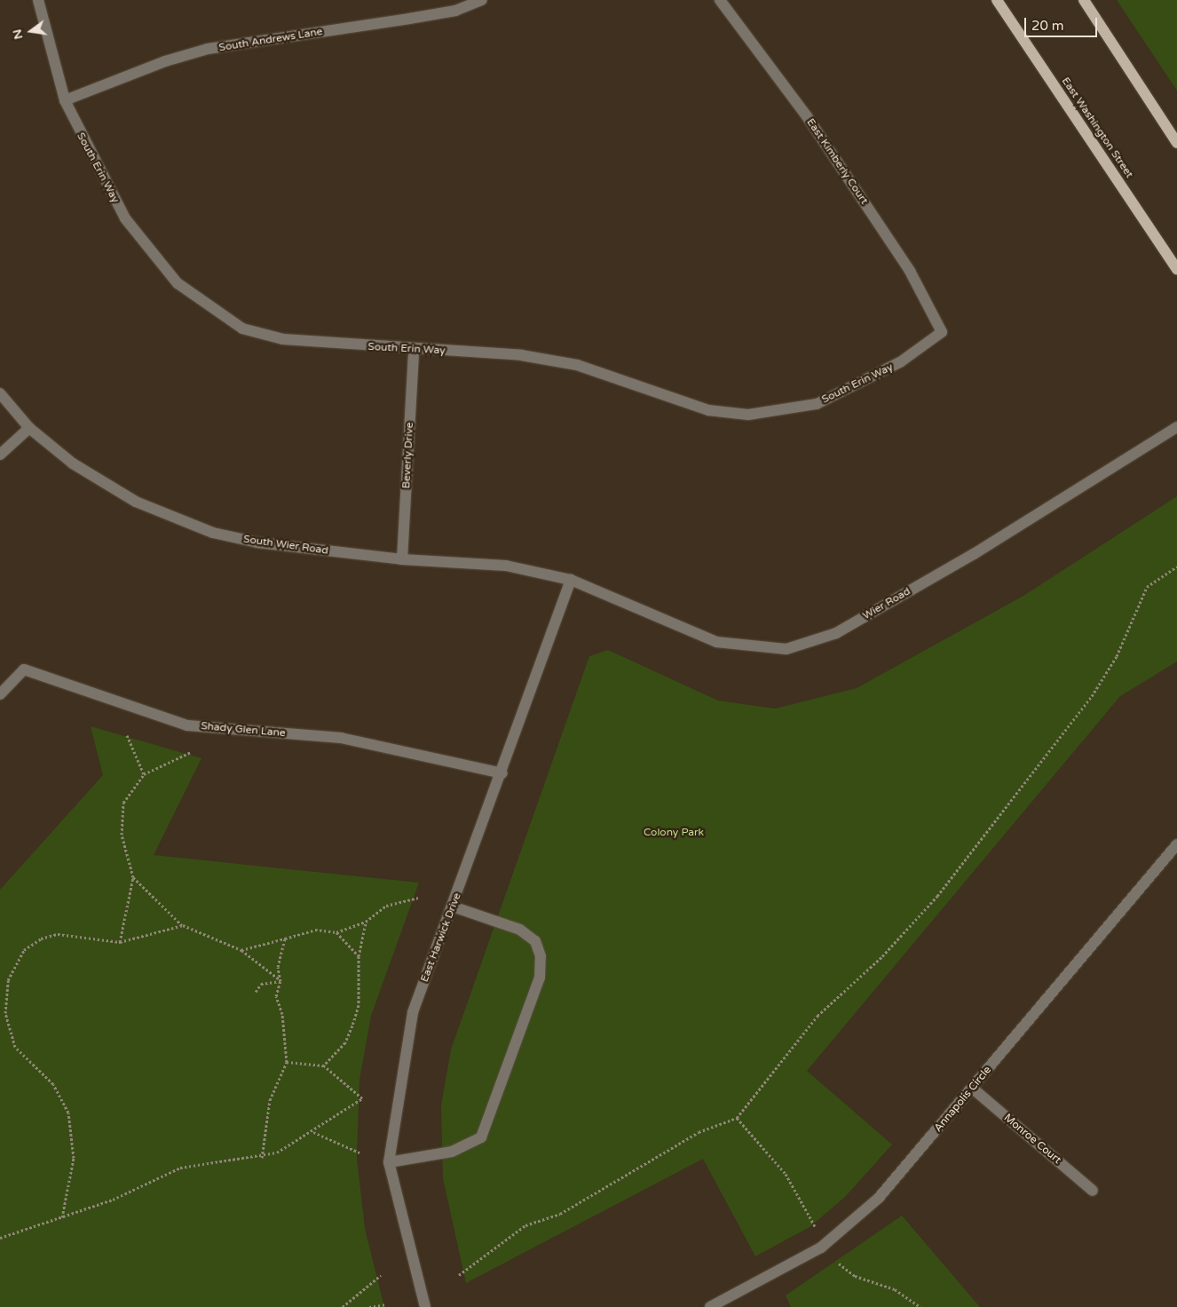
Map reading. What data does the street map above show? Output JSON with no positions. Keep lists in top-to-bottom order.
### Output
{
  "streets": {
    "main road": ["East Washington Street"],
    "street": [
      "South Andrews Lane",
      "East Kimberly Court",
      "South Erin Way",
      "Beverly Drive",
      "South Wier Road",
      "Wier Road",
      "Shady Glen Lane",
      "East Harwick Drive",
      "Annapolis Circle",
      "Monroe Court"
    ]
  },
  "crossings": [
    ["South Andrews Lane", "South Erin Way"],
    ["East Kimberly Court", "South Erin Way"],
    ["South Erin Way", "Beverly Drive"],
    ["Beverly Drive", "South Wier Road"],
    ["South Wier Road", "Wier Road"],
    ["South Wier Road", "East Harwick Drive"],
    ["Wier Road", "East Harwick Drive"],
    ["Shady Glen Lane", "East Harwick Drive"],
    ["Annapolis Circle", "Monroe Court"]
  ],
  "parks": ["Colony Park"],
  "scale_bar": "20 m",
  "north": "left"
}
